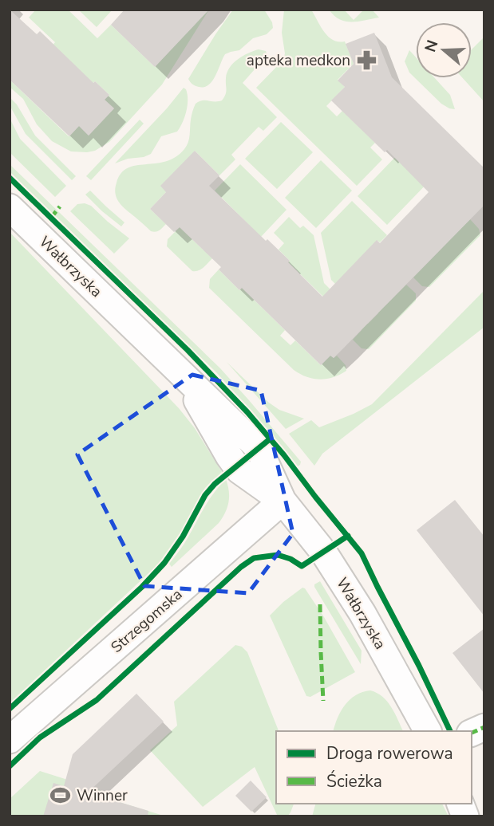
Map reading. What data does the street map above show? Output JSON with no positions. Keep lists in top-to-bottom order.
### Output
{
  "streets": {
    "street": ["Wałbrzyska", "Strzegomska"]
  },
  "crossings": [
    ["Wałbrzyska", "Strzegomska"]
  ],
  "places": {
    "pharmacy": ["apteka medkon"],
    "sports": ["Winner"]
  },
  "legend": ["Droga rowerowa", "Ścieżka"],
  "north": "left"
}
